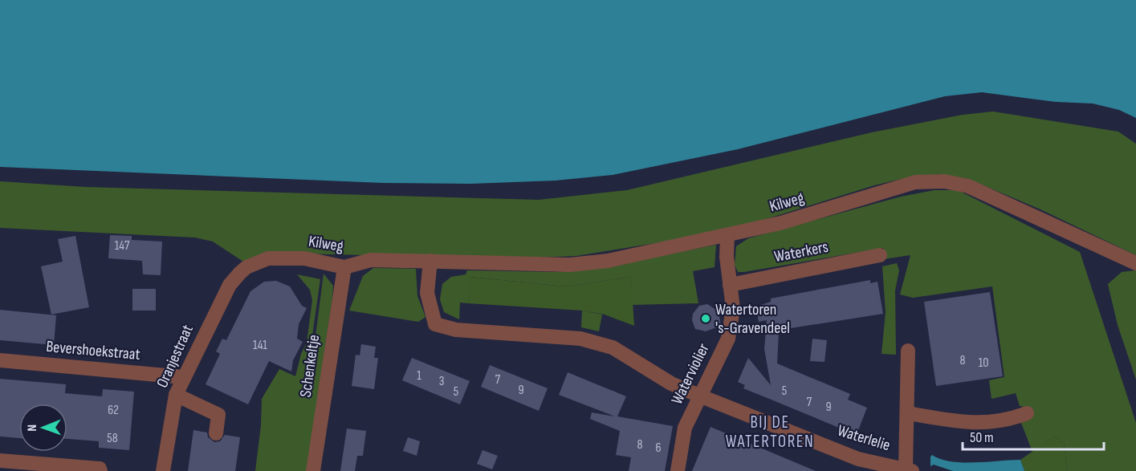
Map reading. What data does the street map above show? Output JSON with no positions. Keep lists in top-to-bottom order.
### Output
{
  "streets": {
    "street": [
      "Kilweg",
      "Waterkers",
      "Bevershoekstraat",
      "Oranjestraat",
      "Schenkeltje",
      "Waterviolier",
      "Waterlelie"
    ]
  },
  "crossings": [
    ["Kilweg", "Oranjestraat"],
    ["Kilweg", "Schenkeltje"],
    ["Kilweg", "Waterviolier"],
    ["Waterkers", "Waterviolier"],
    ["Bevershoekstraat", "Oranjestraat"],
    ["Waterviolier", "Waterlelie"]
  ],
  "districts": ["BIJ DE WATERTOREN"],
  "places": ["Watertoren 's-Gravendeel"],
  "house_numbers": [
    "147",
    "141",
    "8",
    "10",
    "1",
    "7",
    "3",
    "9",
    "5",
    "5",
    "7",
    "9",
    "62",
    "58",
    "8",
    "6"
  ],
  "scale_bar": "50 m",
  "north": "left"
}
